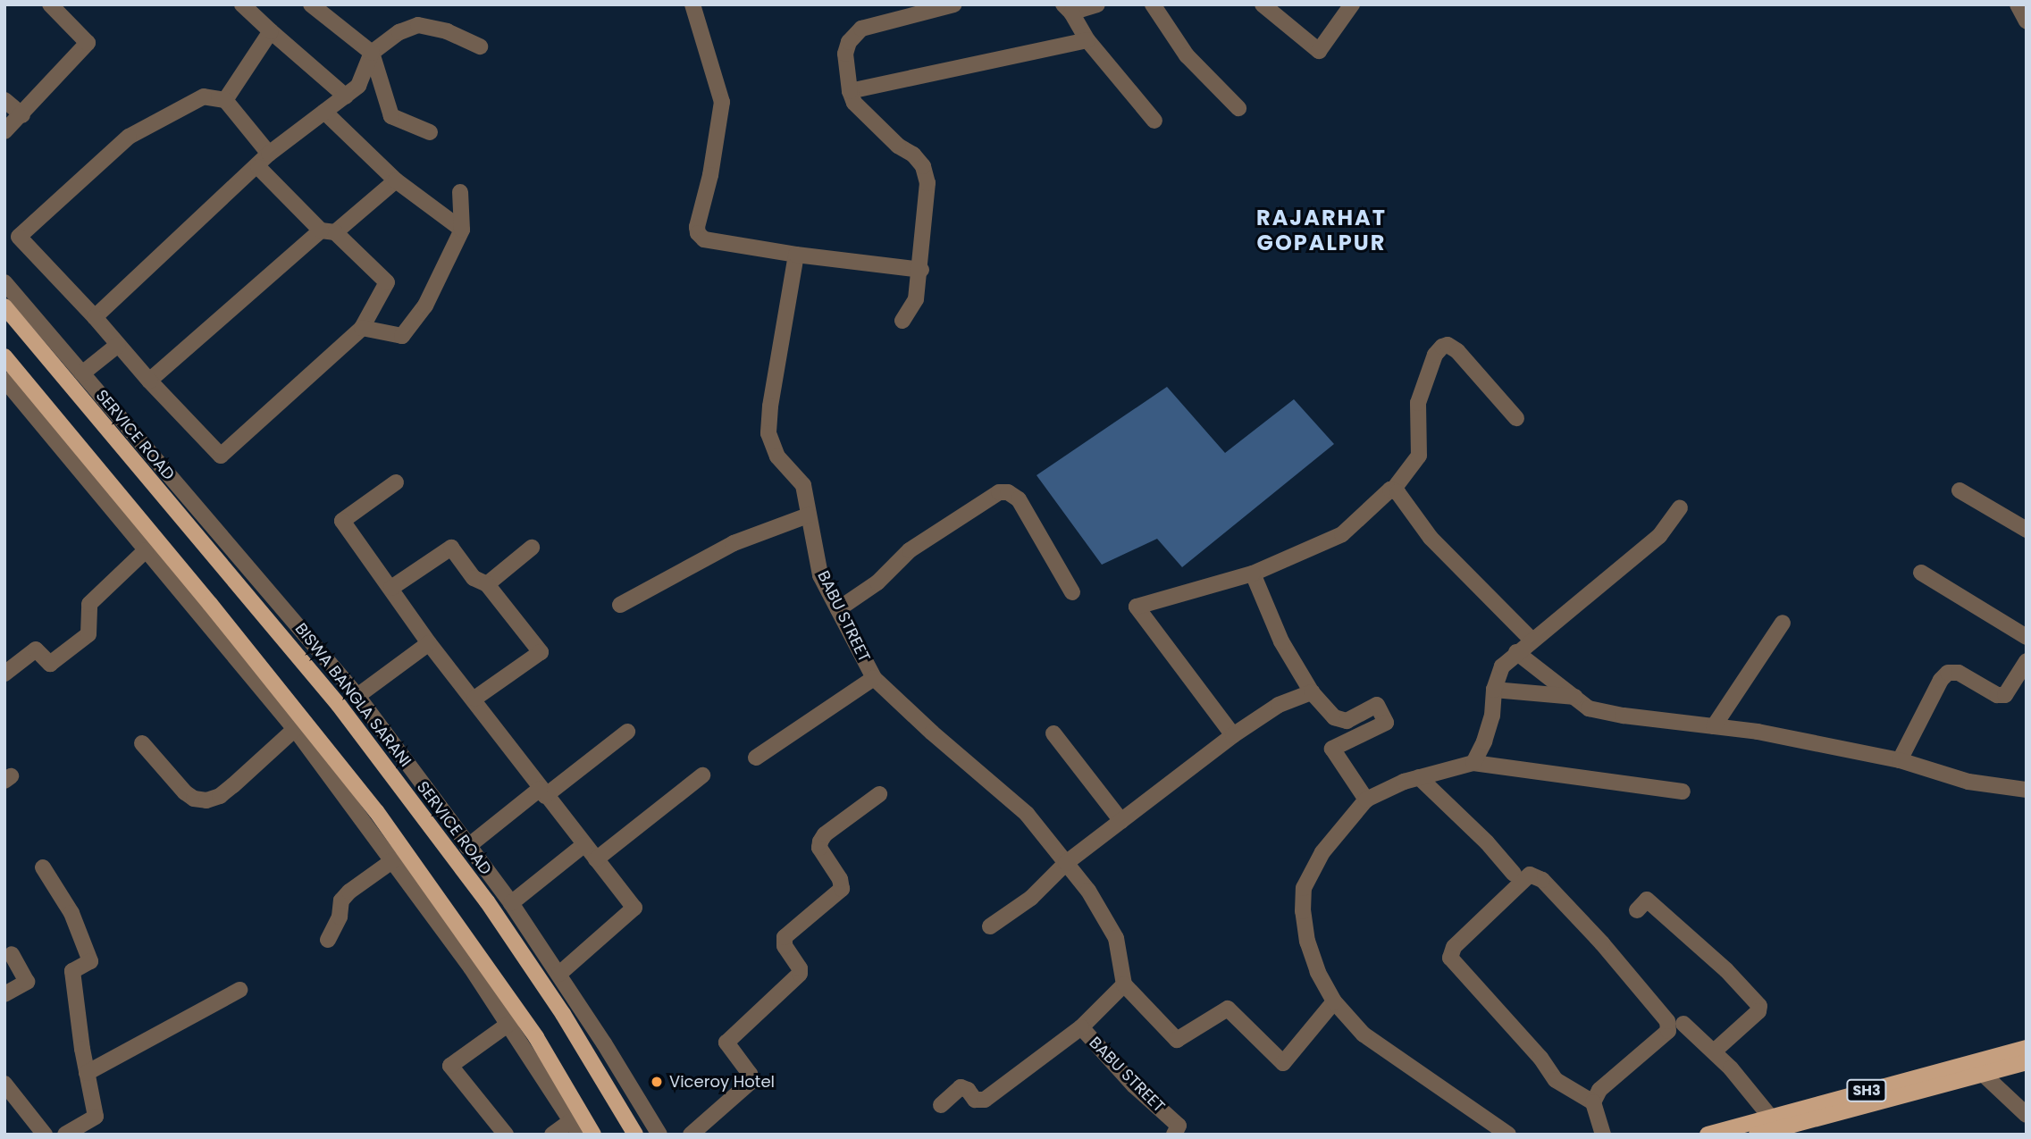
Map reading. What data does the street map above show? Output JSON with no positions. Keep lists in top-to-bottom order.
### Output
{
  "streets": {
    "main road": ["BISWA BANGLA SARANI", "SH3"],
    "street": ["SERVICE ROAD", "BABU STREET"]
  },
  "districts": ["RAJARHAT GOPALPUR"],
  "places": ["Viceroy Hotel"]
}
